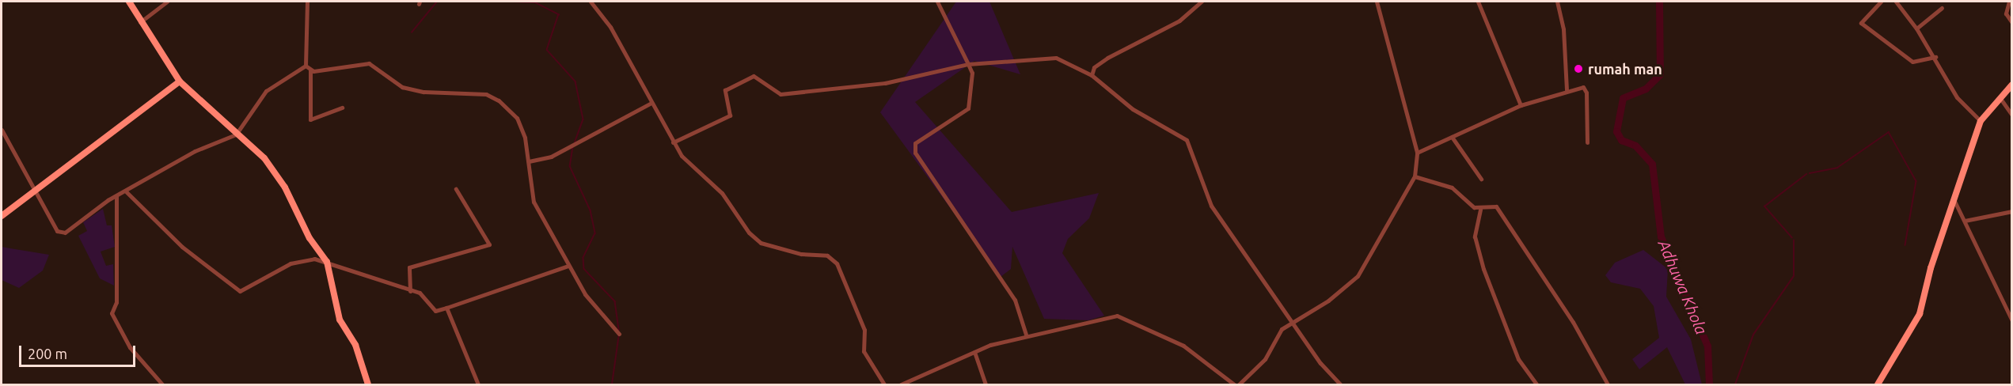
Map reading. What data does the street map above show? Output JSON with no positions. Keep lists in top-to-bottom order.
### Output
{
  "water": ["Adhuwa Khola"],
  "places": ["rumah man"],
  "scale_bar": "200 m"
}
